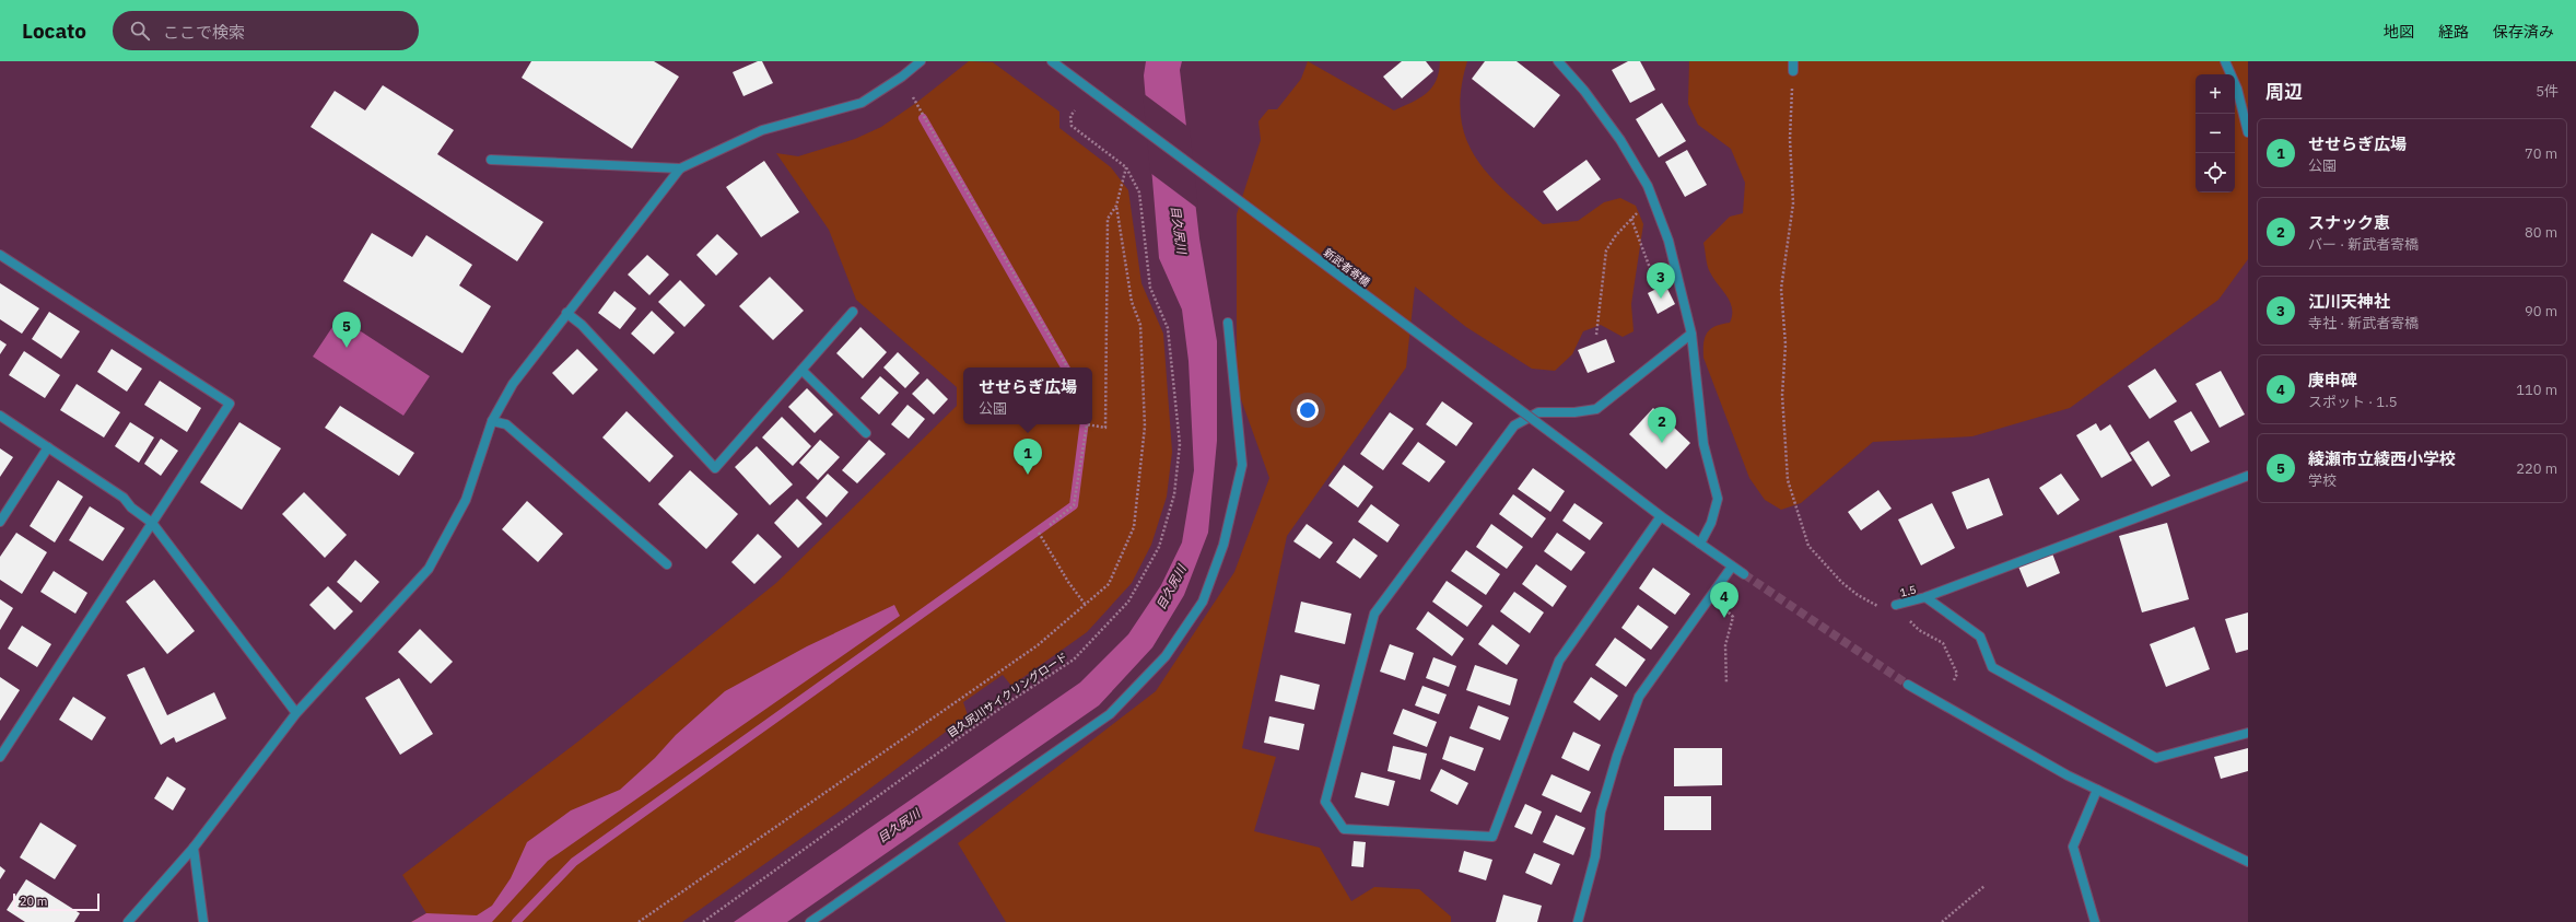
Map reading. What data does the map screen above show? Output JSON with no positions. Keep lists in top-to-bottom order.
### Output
{
  "streets": {
    "street": ["新武者寄橋", "1.5"],
    "path": ["目久尻川サイクリングロード"]
  },
  "water": ["目久尻川"],
  "scale_bar": "20 m",
  "page": {
    "header": "Locato",
    "search": "ここで検索",
    "nav": ["地図", "経路", "保存済み"],
    "heading": ["周辺", "5件"],
    "map_buttons": ["+", "−"],
    "list": [
      {
        "mark": "1",
        "name": "せせらぎ広場",
        "note": "公園",
        "value": "70 m"
      },
      {
        "mark": "2",
        "name": "スナック恵",
        "note": "バー · 新武者寄橋",
        "value": "80 m"
      },
      {
        "mark": "3",
        "name": "江川天神社",
        "note": "寺社 · 新武者寄橋",
        "value": "90 m"
      },
      {
        "mark": "4",
        "name": "庚申碑",
        "note": "スポット · 1.5",
        "value": "110 m"
      },
      {
        "mark": "5",
        "name": "綾瀬市立綾西小学校",
        "note": "学校",
        "value": "220 m"
      }
    ],
    "pins": [
      "3",
      "5",
      "2",
      "1",
      "4"
    ],
    "popup": ["せせらぎ広場", "公園"],
    "scale": "20 m"
  }
}
